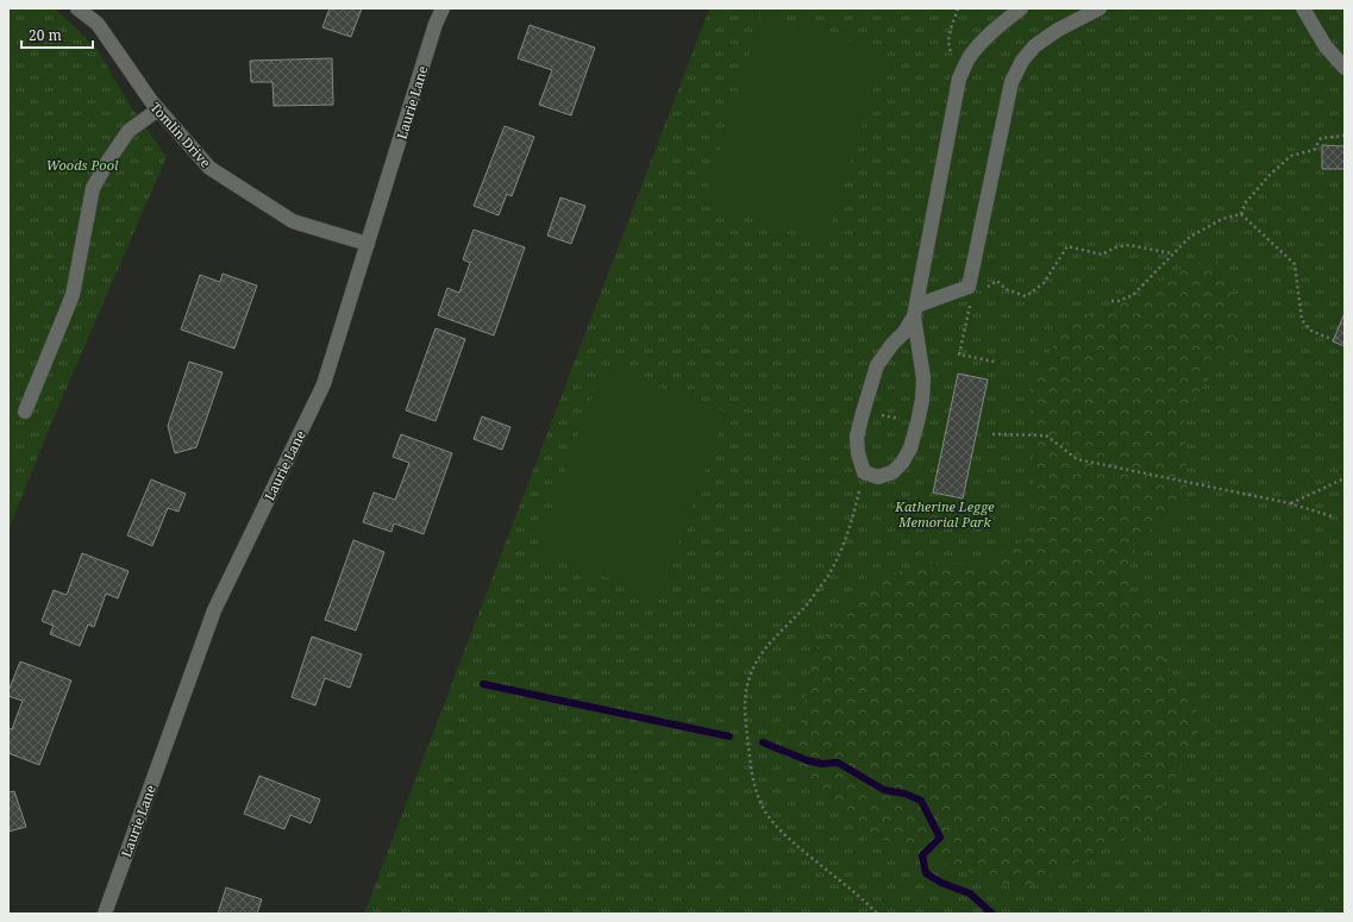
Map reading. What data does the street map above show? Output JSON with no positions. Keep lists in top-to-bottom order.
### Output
{
  "streets": {
    "street": ["Laurie Lane", "Tomlin Drive"]
  },
  "crossings": [
    ["Laurie Lane", "Tomlin Drive"]
  ],
  "parks": ["Woods Pool", "Katherine Legge Memorial Park"],
  "scale_bar": "20 m"
}
